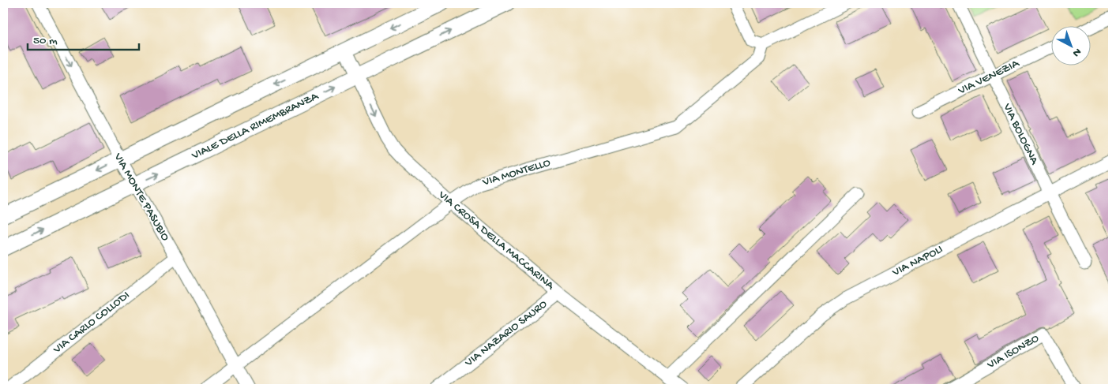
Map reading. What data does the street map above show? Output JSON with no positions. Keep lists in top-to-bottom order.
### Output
{
  "streets": {
    "street": [
      "VIA VENEZIA",
      "VIALE DELLA RIMEMBRANZA",
      "VIA BOLOGNA",
      "VIA MONTELLO",
      "VIA MONTE PASUBIO",
      "VIA CROSA DELLA MACCARINA",
      "VIA NAPOLI",
      "VIA CARLO COLLODI",
      "VIA NAZARIO SAURO",
      "VIA ISONZO"
    ]
  },
  "crossings": [
    ["VIA VENEZIA", "VIA BOLOGNA"],
    ["VIALE DELLA RIMEMBRANZA", "VIA MONTE PASUBIO"],
    ["VIALE DELLA RIMEMBRANZA", "VIA CROSA DELLA MACCARINA"],
    ["VIA BOLOGNA", "VIA NAPOLI"],
    ["VIA MONTELLO", "VIA MONTE PASUBIO"],
    ["VIA MONTELLO", "VIA CROSA DELLA MACCARINA"],
    ["VIA MONTE PASUBIO", "VIA CARLO COLLODI"],
    ["VIA CROSA DELLA MACCARINA", "VIA NAZARIO SAURO"]
  ],
  "one_way": ["VIA MONTE PASUBIO"],
  "scale_bar": "50 m",
  "north": "bottom right"
}
